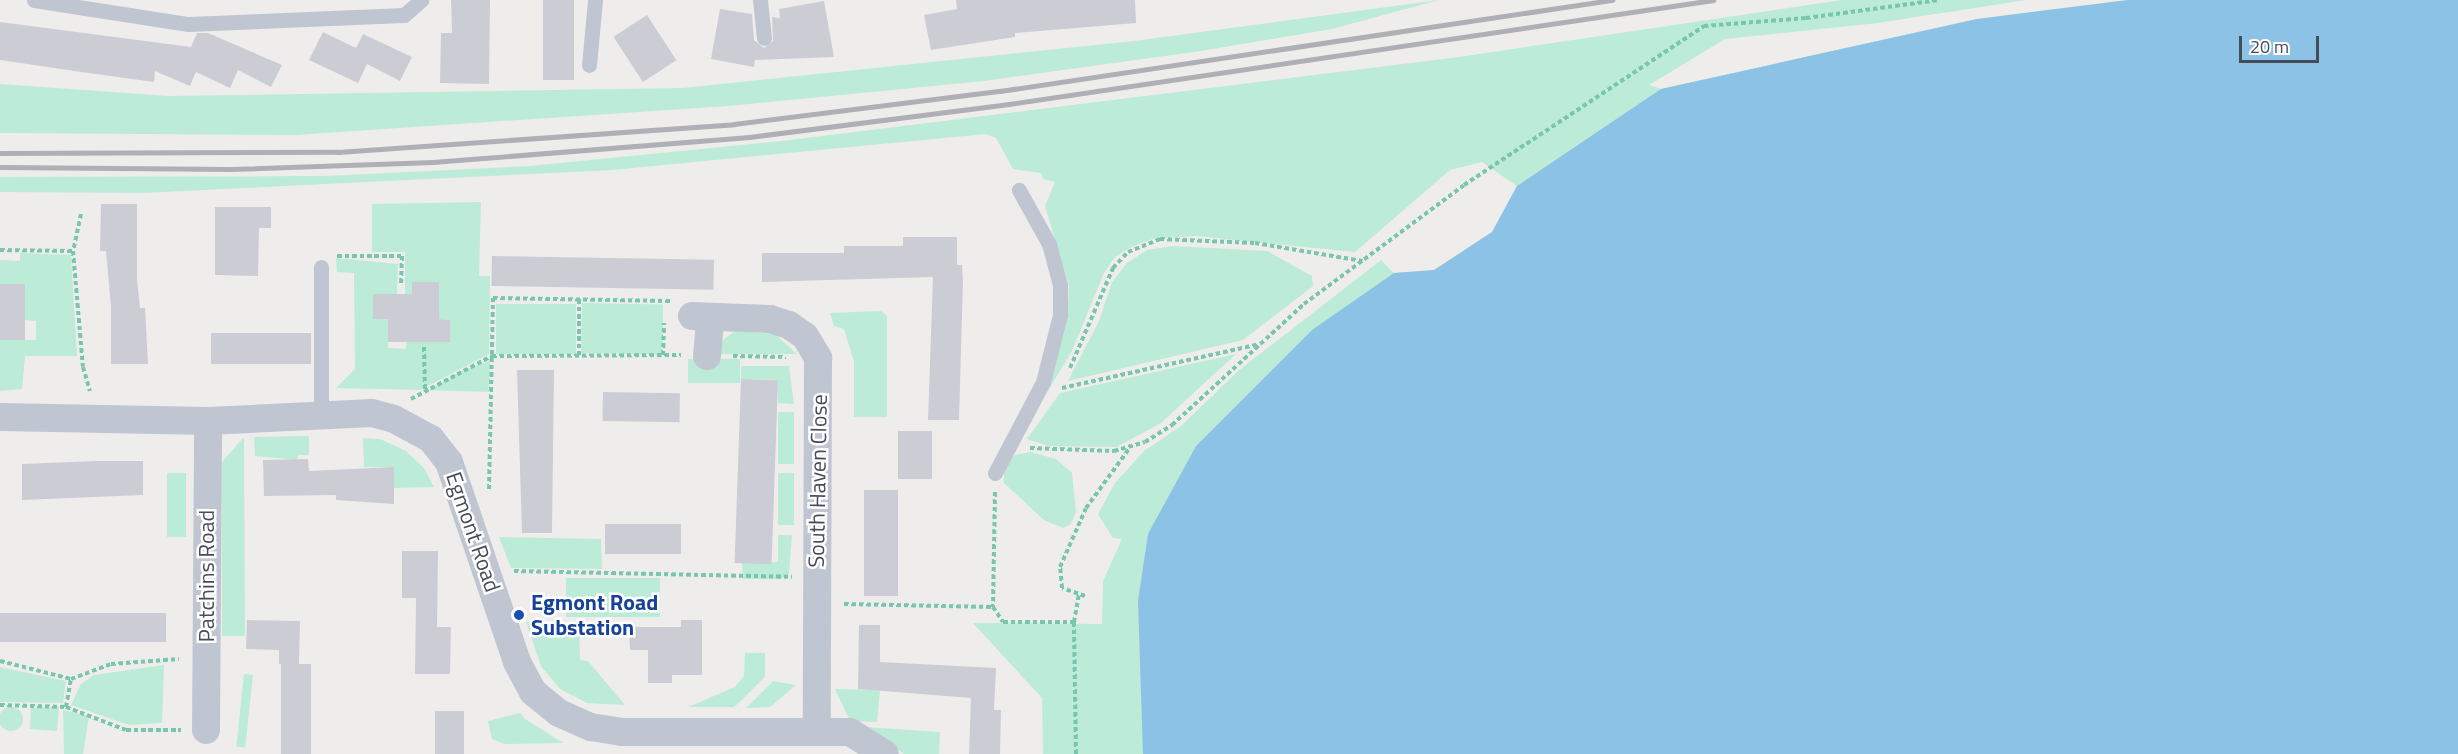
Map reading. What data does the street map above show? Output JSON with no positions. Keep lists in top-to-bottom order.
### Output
{
  "streets": {
    "street": ["South Haven Close", "Egmont Road", "Patchins Road"]
  },
  "crossings": [
    ["South Haven Close", "Egmont Road"],
    ["Egmont Road", "Patchins Road"]
  ],
  "places": ["Egmont Road Substation"],
  "scale_bar": "20 m"
}
